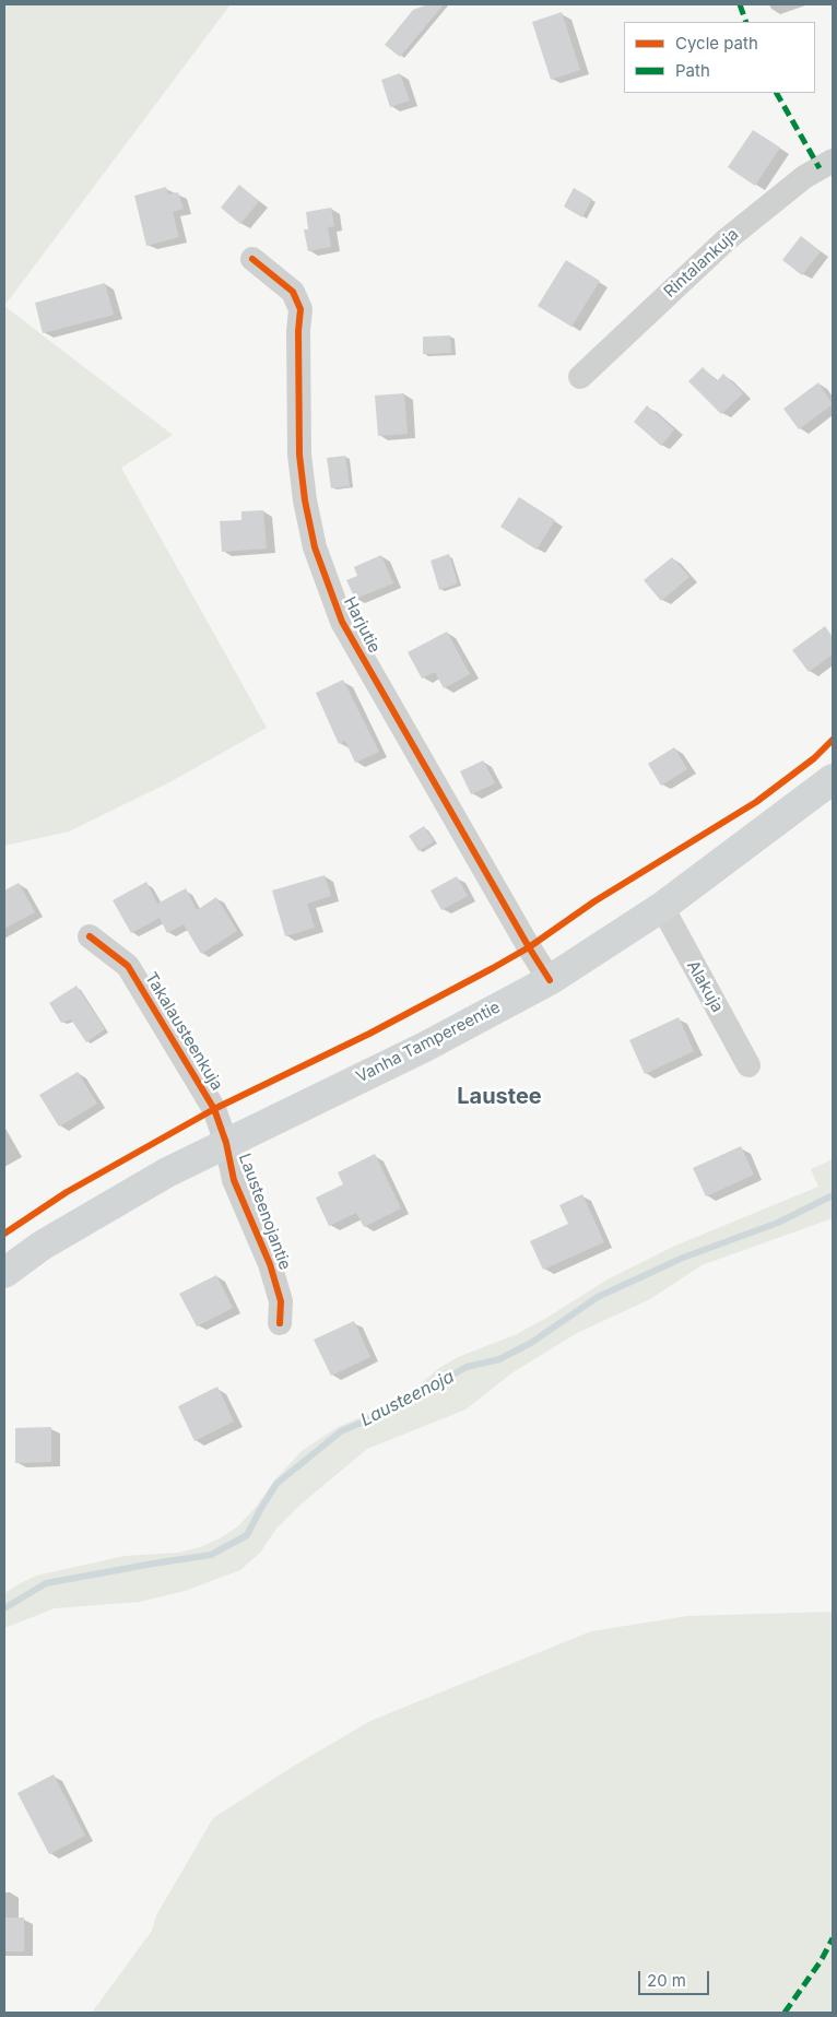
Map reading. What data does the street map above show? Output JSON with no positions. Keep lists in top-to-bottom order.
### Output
{
  "streets": {
    "main road": ["Vanha Tampereentie"],
    "street": [
      "Rintalankuja",
      "Harjutie",
      "Alakuja",
      "Takalausteenkuja",
      "Lausteenojantie"
    ]
  },
  "crossings": [
    ["Harjutie", "Vanha Tampereentie"],
    ["Alakuja", "Vanha Tampereentie"],
    ["Takalausteenkuja", "Vanha Tampereentie"],
    ["Takalausteenkuja", "Lausteenojantie"],
    ["Vanha Tampereentie", "Lausteenojantie"]
  ],
  "districts": ["Laustee"],
  "water": ["Lausteenoja"],
  "legend": ["Cycle path", "Path"],
  "scale_bar": "20 m"
}
